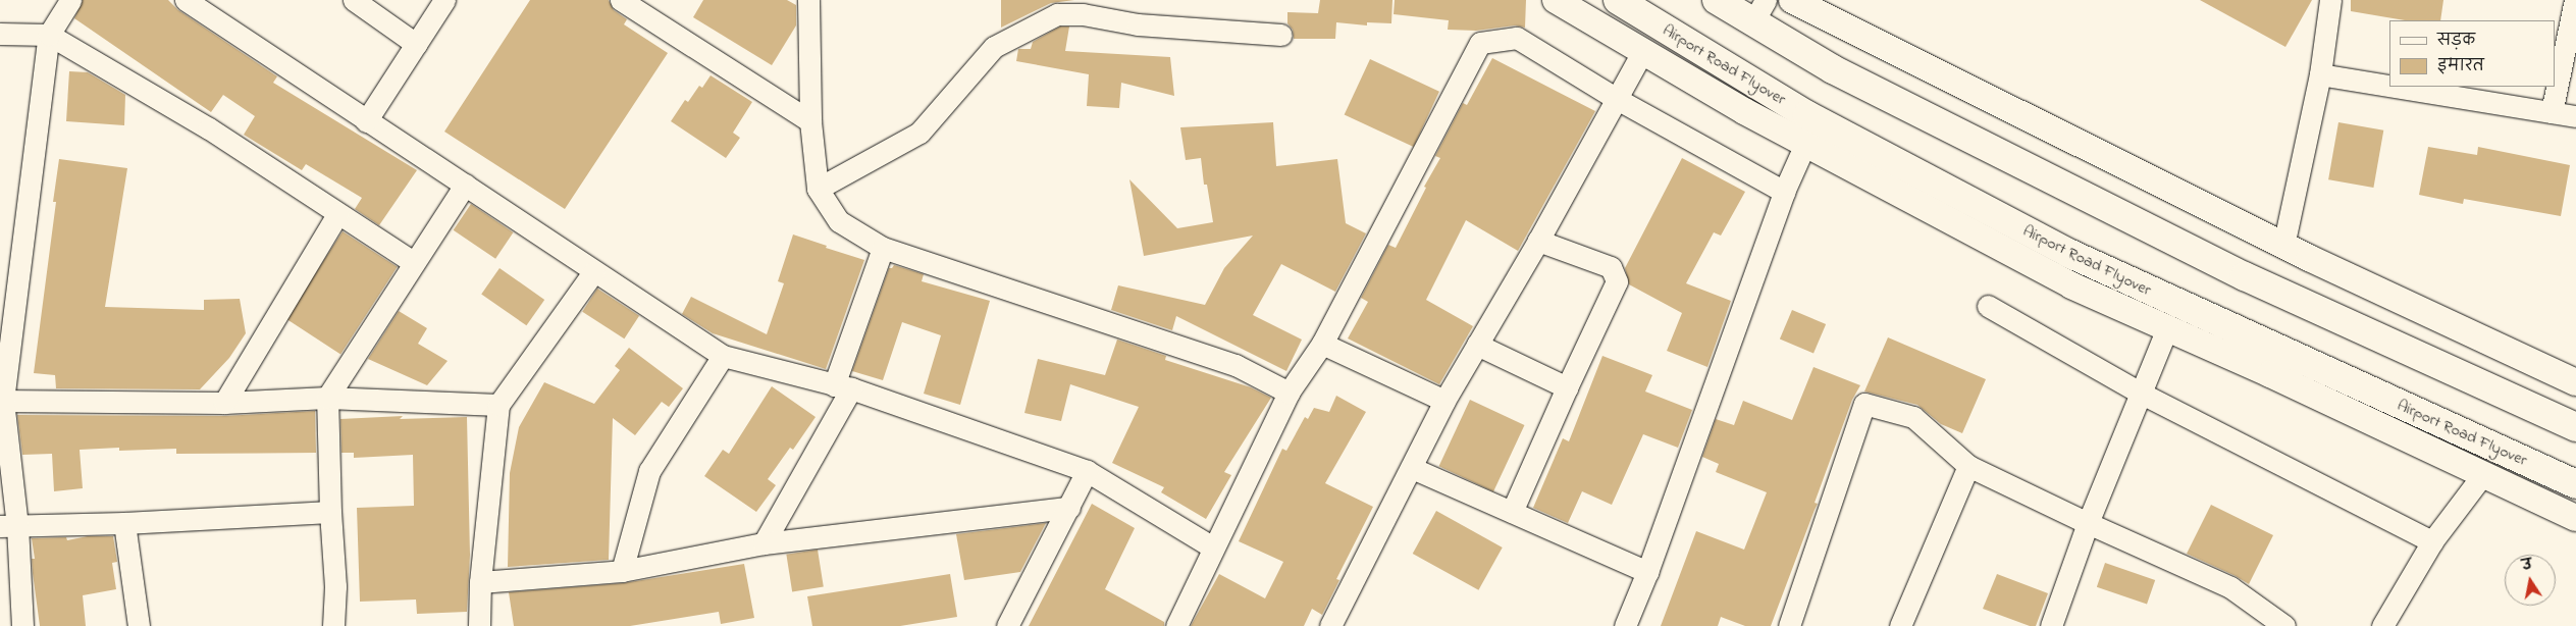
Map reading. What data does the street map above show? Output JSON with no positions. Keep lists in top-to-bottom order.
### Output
{
  "streets": {
    "main road": ["Airport Road Flyover"]
  },
  "legend": ["सड़क", "इमारत"],
  "north": "top"
}
